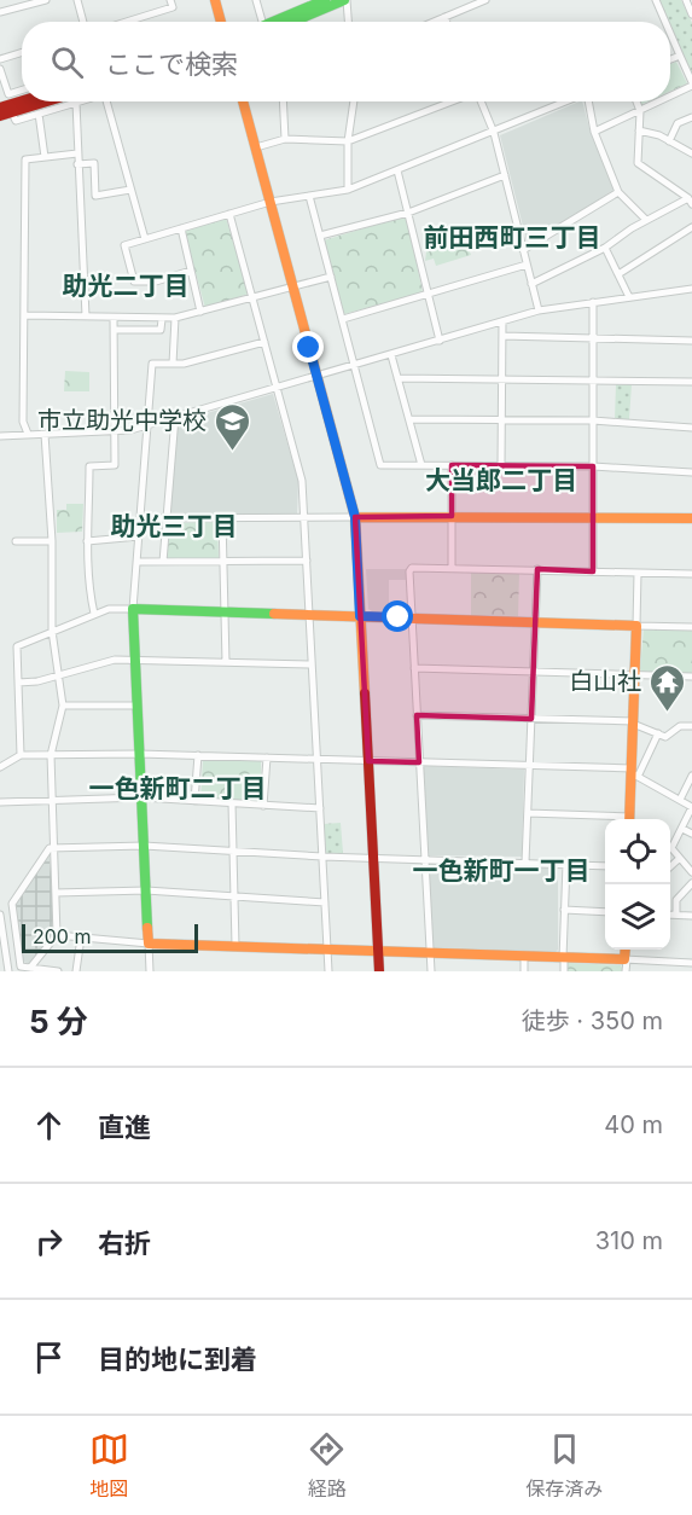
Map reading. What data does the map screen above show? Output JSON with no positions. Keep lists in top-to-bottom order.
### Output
{
  "districts": [
    "前田西町三丁目",
    "助光二丁目",
    "大当郎二丁目",
    "助光三丁目",
    "一色新町二丁目",
    "一色新町一丁目"
  ],
  "places": {
    "school or university": ["市立助光中学校"],
    "temple": ["白山社"]
  },
  "scale_bar": "200 m",
  "page": {
    "search": "ここで検索",
    "scale": "200 m",
    "heading": ["5 分", "徒歩 · 350 m"],
    "list": [
      ["直進", "40 m"],
      ["右折", "310 m"],
      "目的地に到着"
    ],
    "nav": ["地図", "経路", "保存済み"]
  }
}
